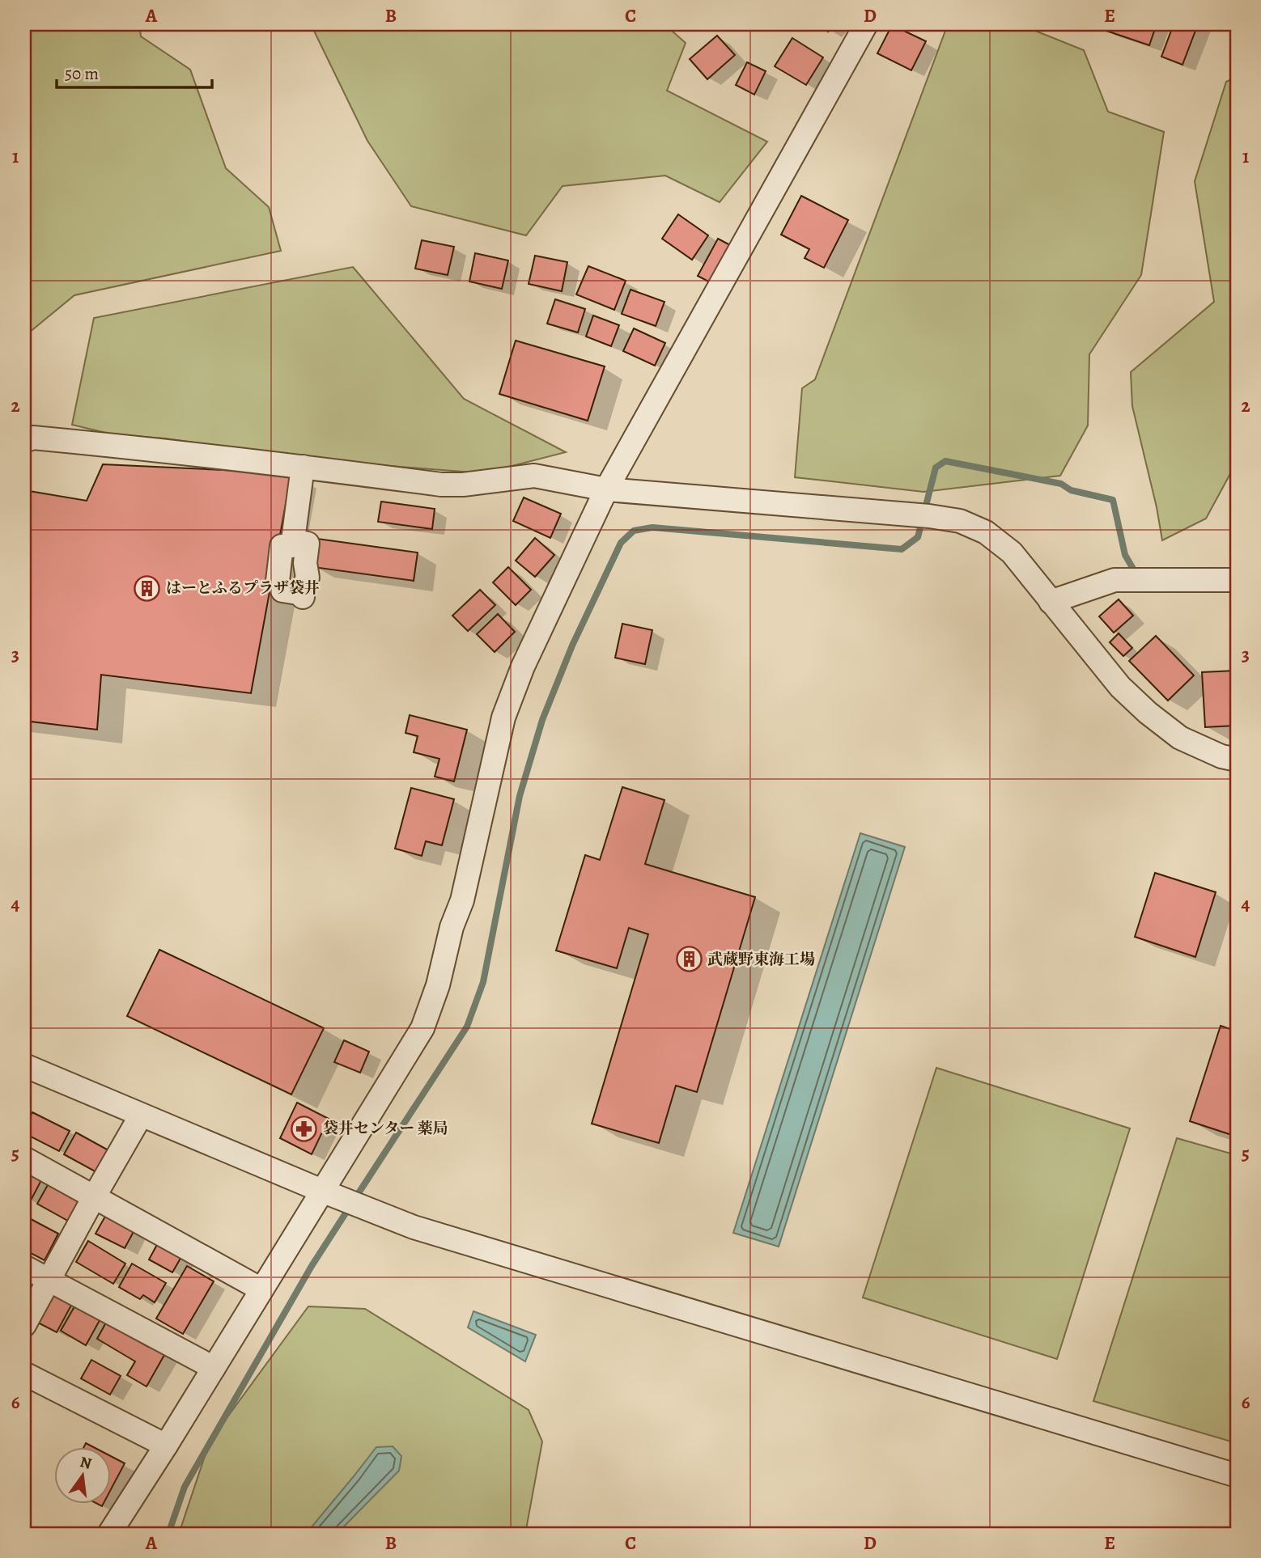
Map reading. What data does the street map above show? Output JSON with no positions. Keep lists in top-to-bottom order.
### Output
{
  "places": {
    "building": ["はーとふるプラザ袋井", "武蔵野東海工場"],
    "pharmacy": ["袋井センター 薬局"]
  },
  "scale_bar": "50 m",
  "north": "top",
  "grid": {
    "columns": [
      "A",
      "B",
      "C",
      "D",
      "E"
    ],
    "rows": [
      "1",
      "2",
      "3",
      "4",
      "5",
      "6"
    ]
  }
}
